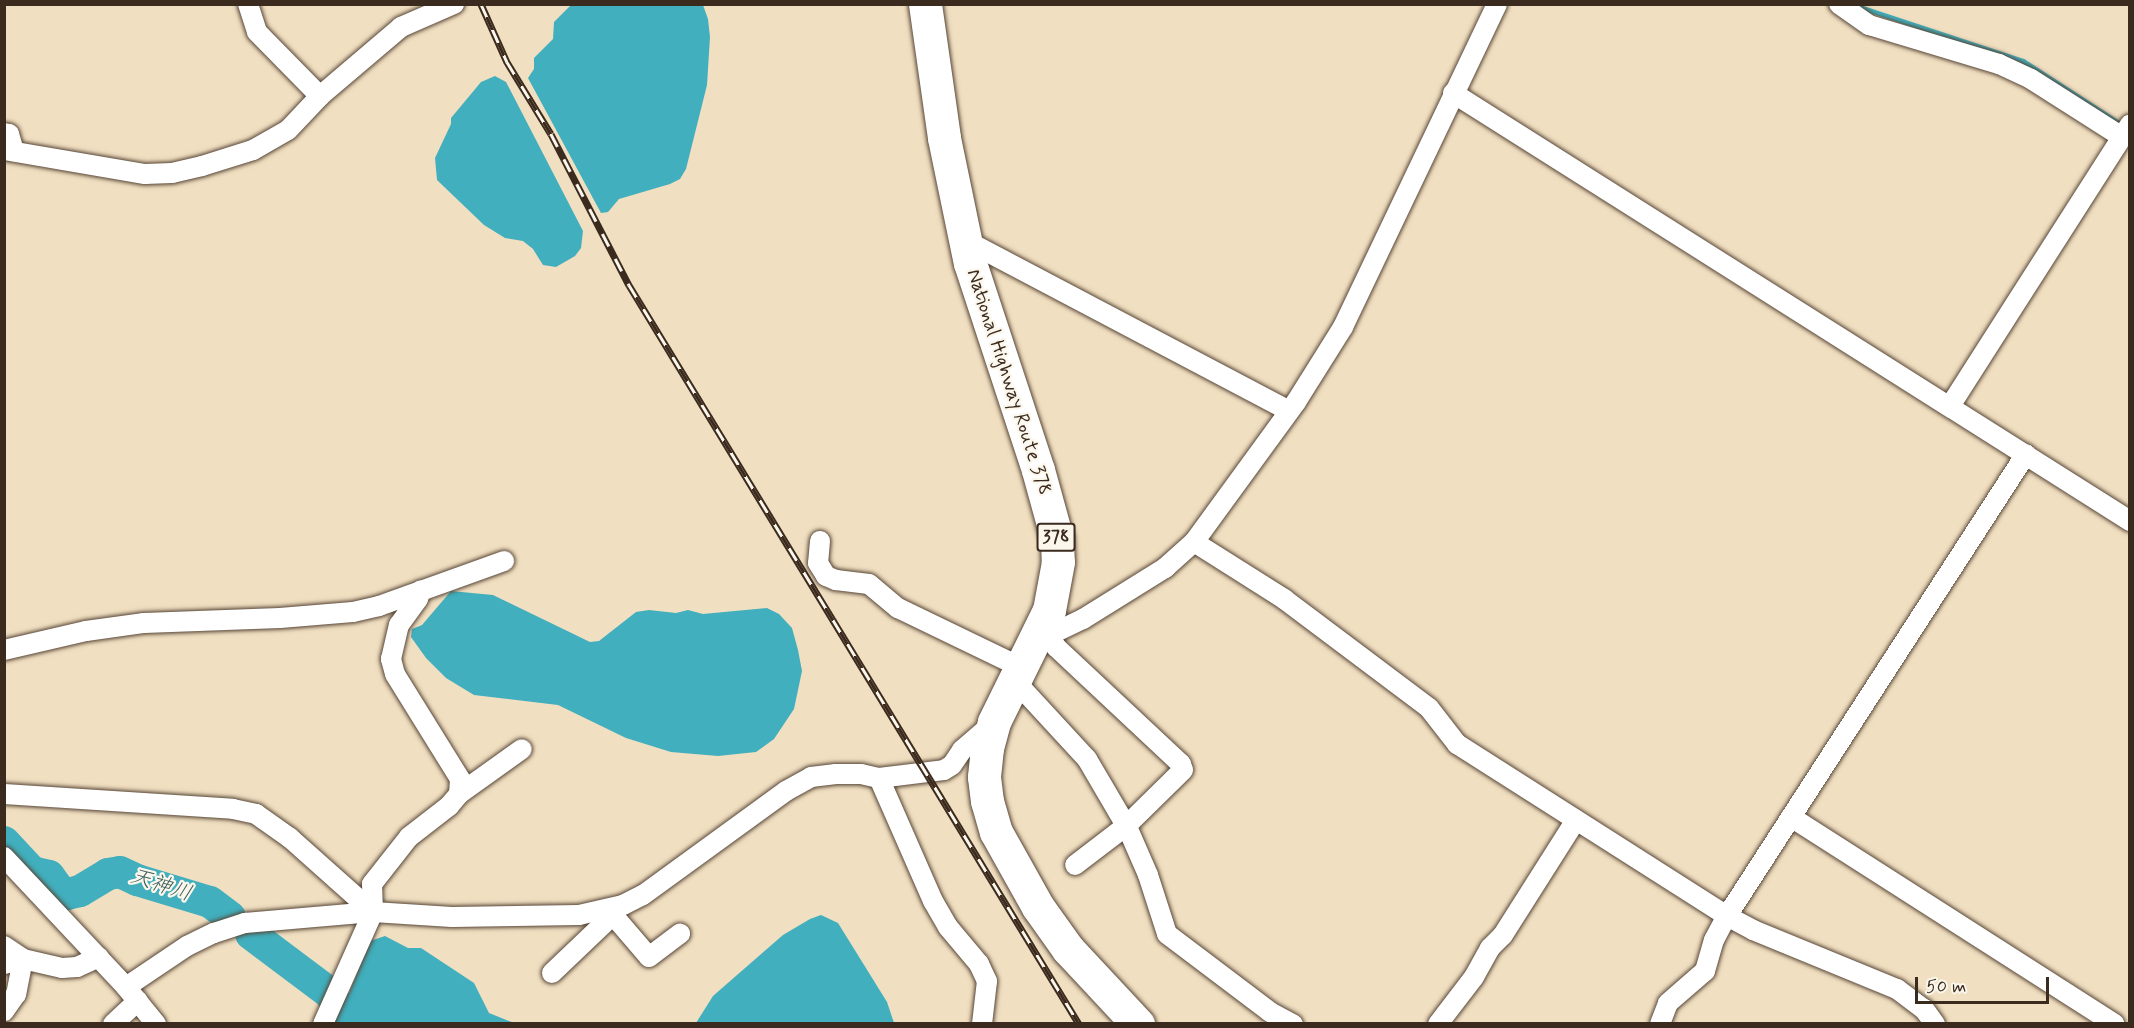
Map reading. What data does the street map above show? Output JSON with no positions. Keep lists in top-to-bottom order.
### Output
{
  "streets": {
    "highway": ["National Highway Route 378", "378"]
  },
  "water": ["天神川"],
  "scale_bar": "50 m"
}
